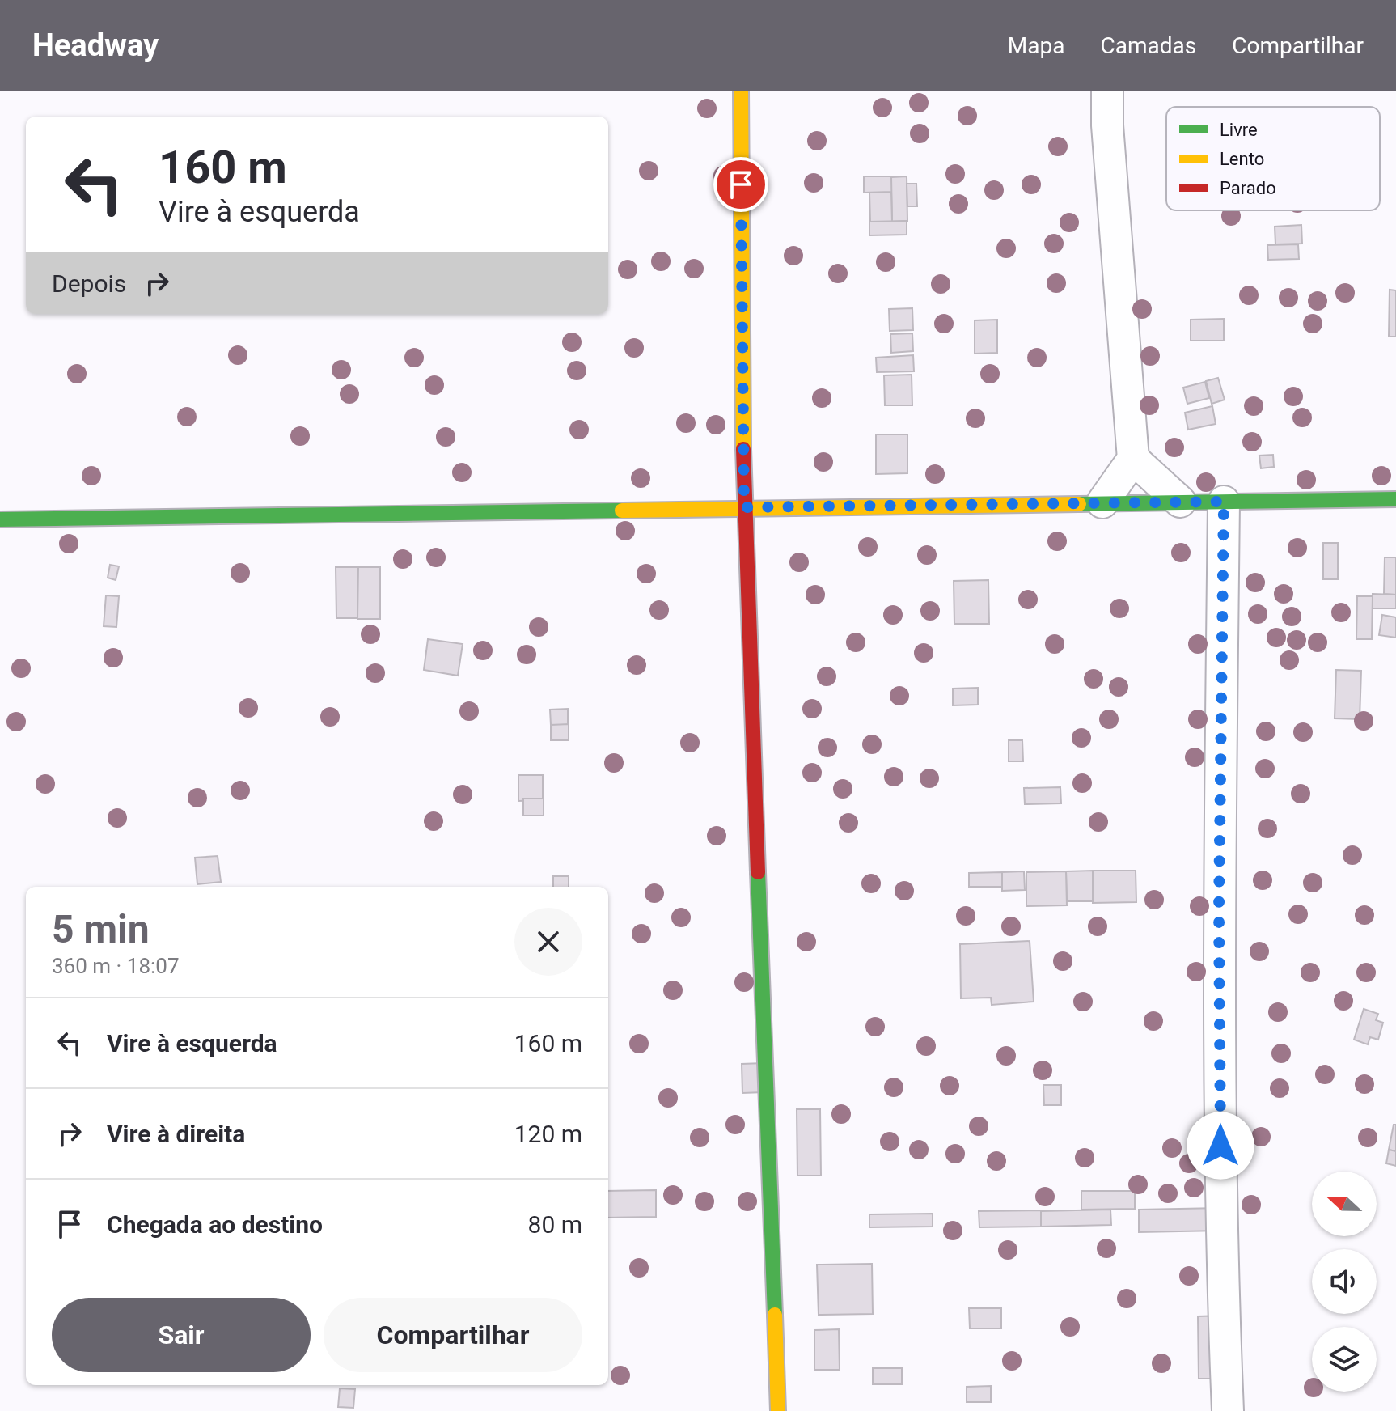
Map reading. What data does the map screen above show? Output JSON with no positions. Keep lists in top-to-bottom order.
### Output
{
  "legend": ["Livre", "Lento", "Parado"],
  "north": "left",
  "page": {
    "header": "Headway",
    "nav": ["Mapa", "Camadas", "Compartilhar"],
    "turn": ["160 m", "Vire à esquerda"],
    "then": "Depois",
    "heading": ["5 min", "360 m · 18:07"],
    "list": [
      {
        "name": "Vire à esquerda",
        "value": "160 m"
      },
      {
        "name": "Vire à direita",
        "value": "120 m"
      },
      {
        "name": "Chegada ao destino",
        "value": "80 m"
      }
    ],
    "buttons": ["Sair", "Compartilhar"]
  }
}
